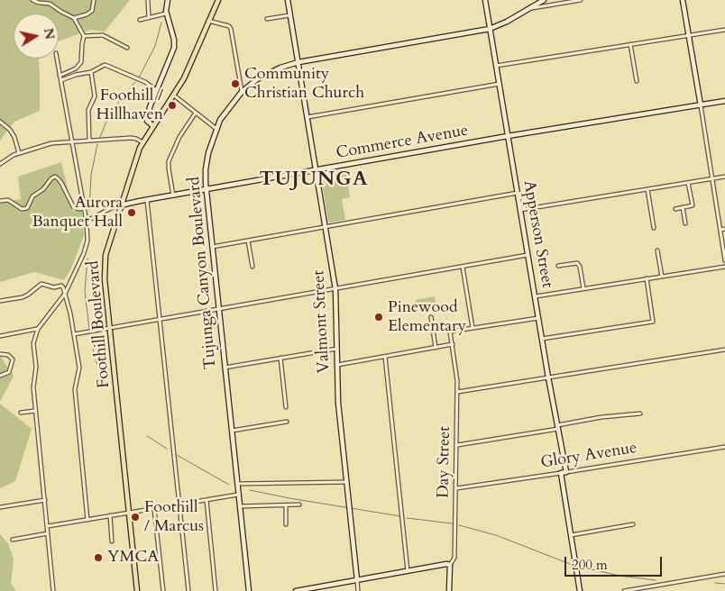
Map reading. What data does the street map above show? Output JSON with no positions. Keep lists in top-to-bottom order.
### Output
{
  "streets": {
    "main road": ["Foothill Boulevard"],
    "street": [
      "Commerce Avenue",
      "Apperson Street",
      "Tujunga Canyon Boulevard",
      "Valmont Street",
      "Glory Avenue",
      "Day Street"
    ]
  },
  "crossings": [
    ["Commerce Avenue", "Apperson Street"],
    ["Commerce Avenue", "Tujunga Canyon Boulevard"],
    ["Commerce Avenue", "Valmont Street"],
    ["Commerce Avenue", "Foothill Boulevard"],
    ["Apperson Street", "Tujunga Canyon Boulevard"],
    ["Apperson Street", "Glory Avenue"],
    ["Tujunga Canyon Boulevard", "Valmont Street"],
    ["Glory Avenue", "Day Street"]
  ],
  "districts": ["TUJUNGA"],
  "places": [
    "Community Christian Church",
    "Foothill / Hillhaven",
    "Aurora Banquet Hall",
    "Pinewood Elementary",
    "Foothill / Marcus",
    "YMCA"
  ],
  "scale_bar": "200 m",
  "north": "right"
}
